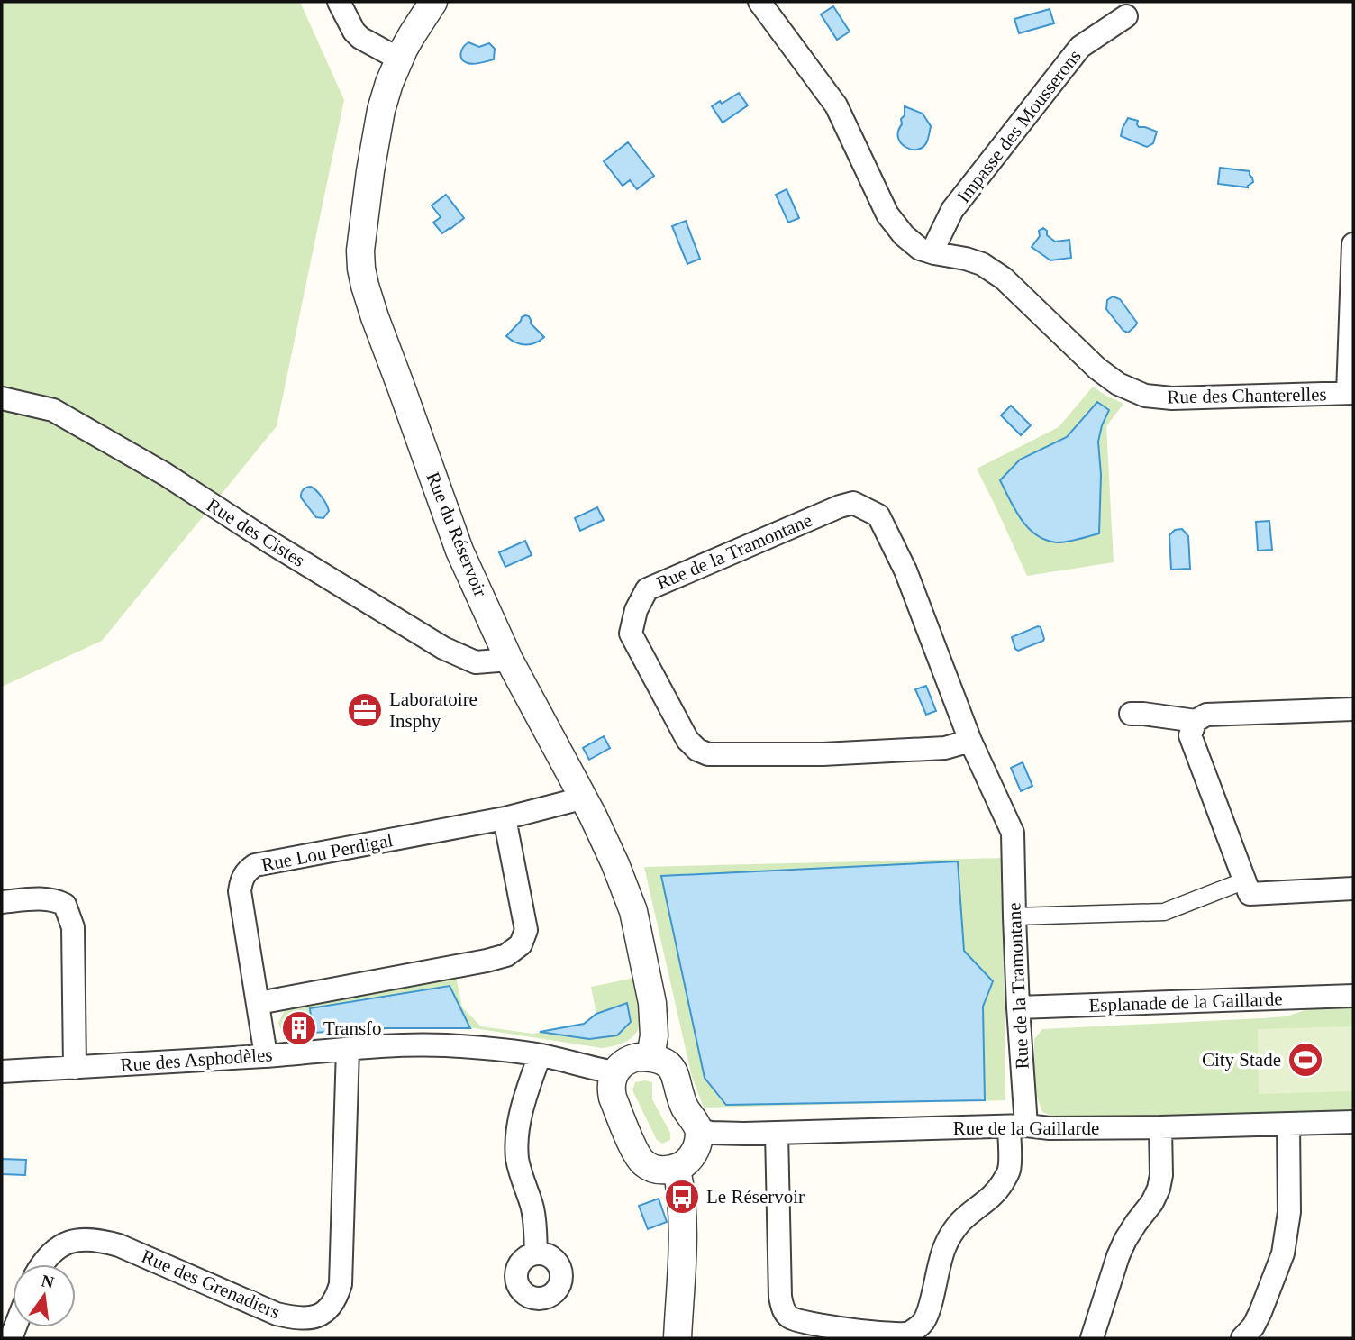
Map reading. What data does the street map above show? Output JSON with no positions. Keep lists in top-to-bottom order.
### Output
{
  "streets": {
    "street": [
      "Impasse des Mousserons",
      "Rue des Chanterelles",
      "Rue des Cistes",
      "Rue du Réservoir",
      "Rue de la Tramontane",
      "Rue Lou Perdigal",
      "Esplanade de la Gaillarde",
      "Rue des Asphodèles",
      "Rue de la Gaillarde",
      "Rue des Grenadiers"
    ]
  },
  "crossings": [
    ["Impasse des Mousserons", "Rue des Chanterelles"],
    ["Rue des Cistes", "Rue du Réservoir"],
    ["Rue du Réservoir", "Rue Lou Perdigal"],
    ["Rue du Réservoir", "Rue des Asphodèles"],
    ["Rue du Réservoir", "Rue de la Gaillarde"],
    ["Rue de la Tramontane", "Esplanade de la Gaillarde"],
    ["Rue de la Tramontane", "Rue de la Gaillarde"],
    ["Rue Lou Perdigal", "Rue des Asphodèles"],
    ["Rue des Asphodèles", "Rue de la Gaillarde"],
    ["Rue des Asphodèles", "Rue des Grenadiers"]
  ],
  "places": {
    "office": ["Laboratoire Insphy"],
    "building": ["Transfo"],
    "sports": ["City Stade"],
    "bus stop": ["Le Réservoir"]
  },
  "north": "top"
}
